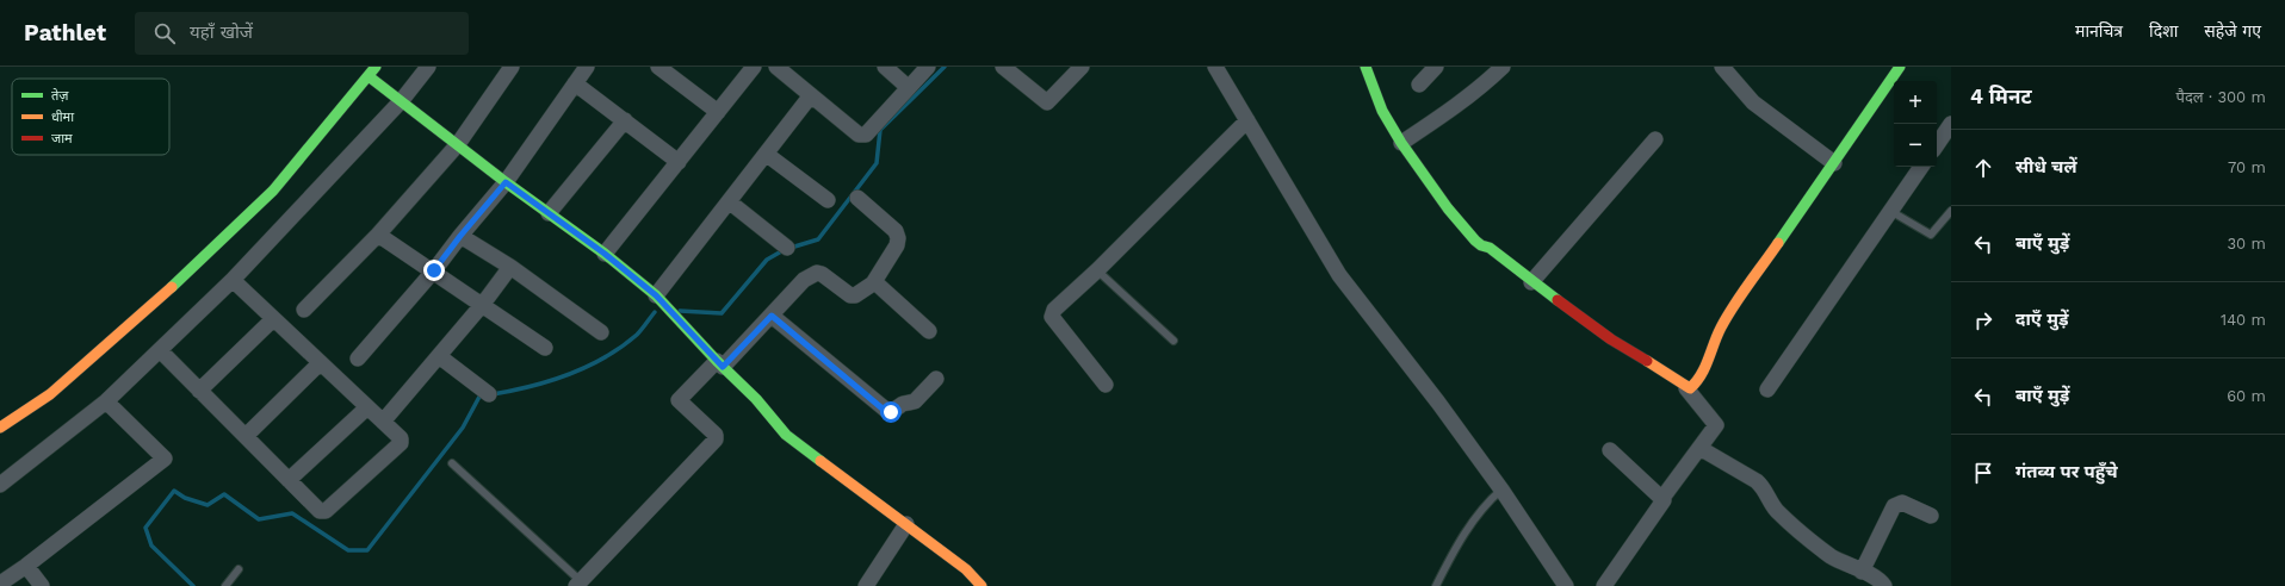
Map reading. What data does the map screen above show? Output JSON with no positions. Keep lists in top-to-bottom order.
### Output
{
  "legend": ["तेज़", "धीमा", "जाम"],
  "page": {
    "header": "Pathlet",
    "search": "यहाँ खोजें",
    "nav": ["मानचित्र", "दिशा", "सहेजे गए"],
    "heading": ["4 मिनट", "पैदल · 300 m"],
    "map_buttons": ["+", "−"],
    "list": [
      ["सीधे चलें", "70 m"],
      ["बाएँ मुड़ें", "30 m"],
      ["दाएँ मुड़ें", "140 m"],
      ["बाएँ मुड़ें", "60 m"],
      "गंतव्य पर पहुँचे"
    ]
  }
}
